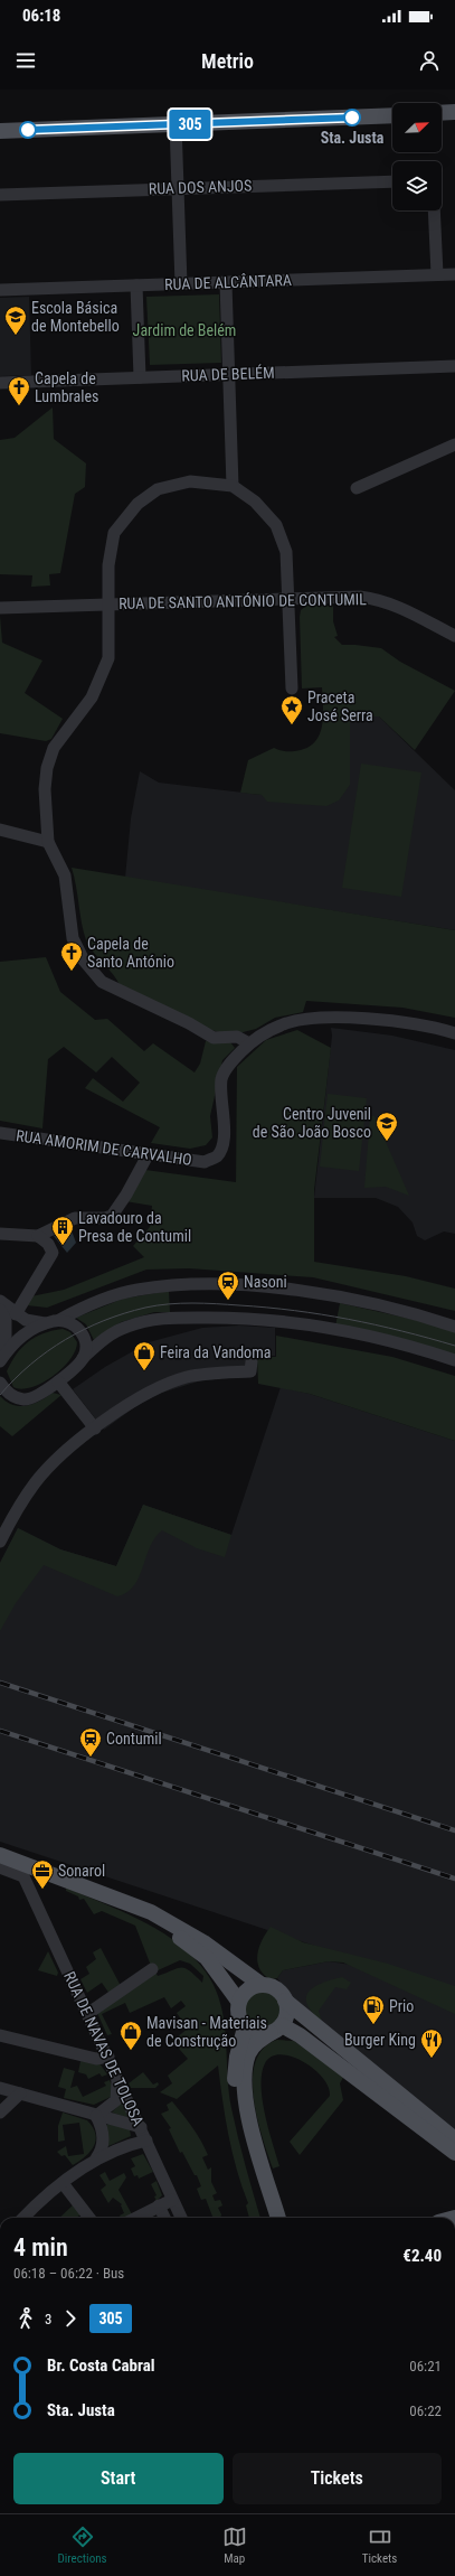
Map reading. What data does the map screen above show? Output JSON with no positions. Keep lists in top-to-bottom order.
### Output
{
  "streets": {
    "street": [
      "RUA DOS ANJOS",
      "RUA DE ALCÂNTARA",
      "RUA DE BELÉM",
      "RUA DE SANTO ANTÓNIO DE CONTUMIL",
      "RUA AMORIM DE CARVALHO",
      "RUA DE NAVAS DE TOLOSA"
    ]
  },
  "crossings": [
    ["RUA DE SANTO ANTÓNIO DE CONTUMIL", "RUA AMORIM DE CARVALHO"]
  ],
  "parks": ["Jardim de Belém"],
  "places": {
    "other": ["Sta. Justa"],
    "school or university": ["Escola Básica de Montebello", "Centro Juvenil de São João Bosco"],
    "church": ["Capela de Lumbrales", "Capela de Santo António"],
    "place": ["Praceta José Serra"],
    "building": ["Lavadouro da Presa de Contumil"],
    "station": ["Nasoni", "Contumil"],
    "shop": ["Feira da Vandoma", "Mavisan - Materiais de Construção"],
    "office": ["Sonarol"],
    "fuel station": ["Prio"],
    "restaurant": ["Burger King"]
  },
  "lines": ["bus line 305"],
  "north": "top right",
  "page": {
    "status": "06:18",
    "header": "Metrio",
    "on_map": "305",
    "heading": ["4 min", "06:18 – 06:22 · Bus", "€2.40"],
    "legs": ["3", "305"],
    "list": [
      {
        "name": "Br. Costa Cabral",
        "value": "06:21"
      },
      {
        "name": "Sta. Justa",
        "value": "06:22"
      }
    ],
    "buttons": ["Start", "Tickets"],
    "tabs": ["Directions", "Map", "Tickets"]
  }
}
